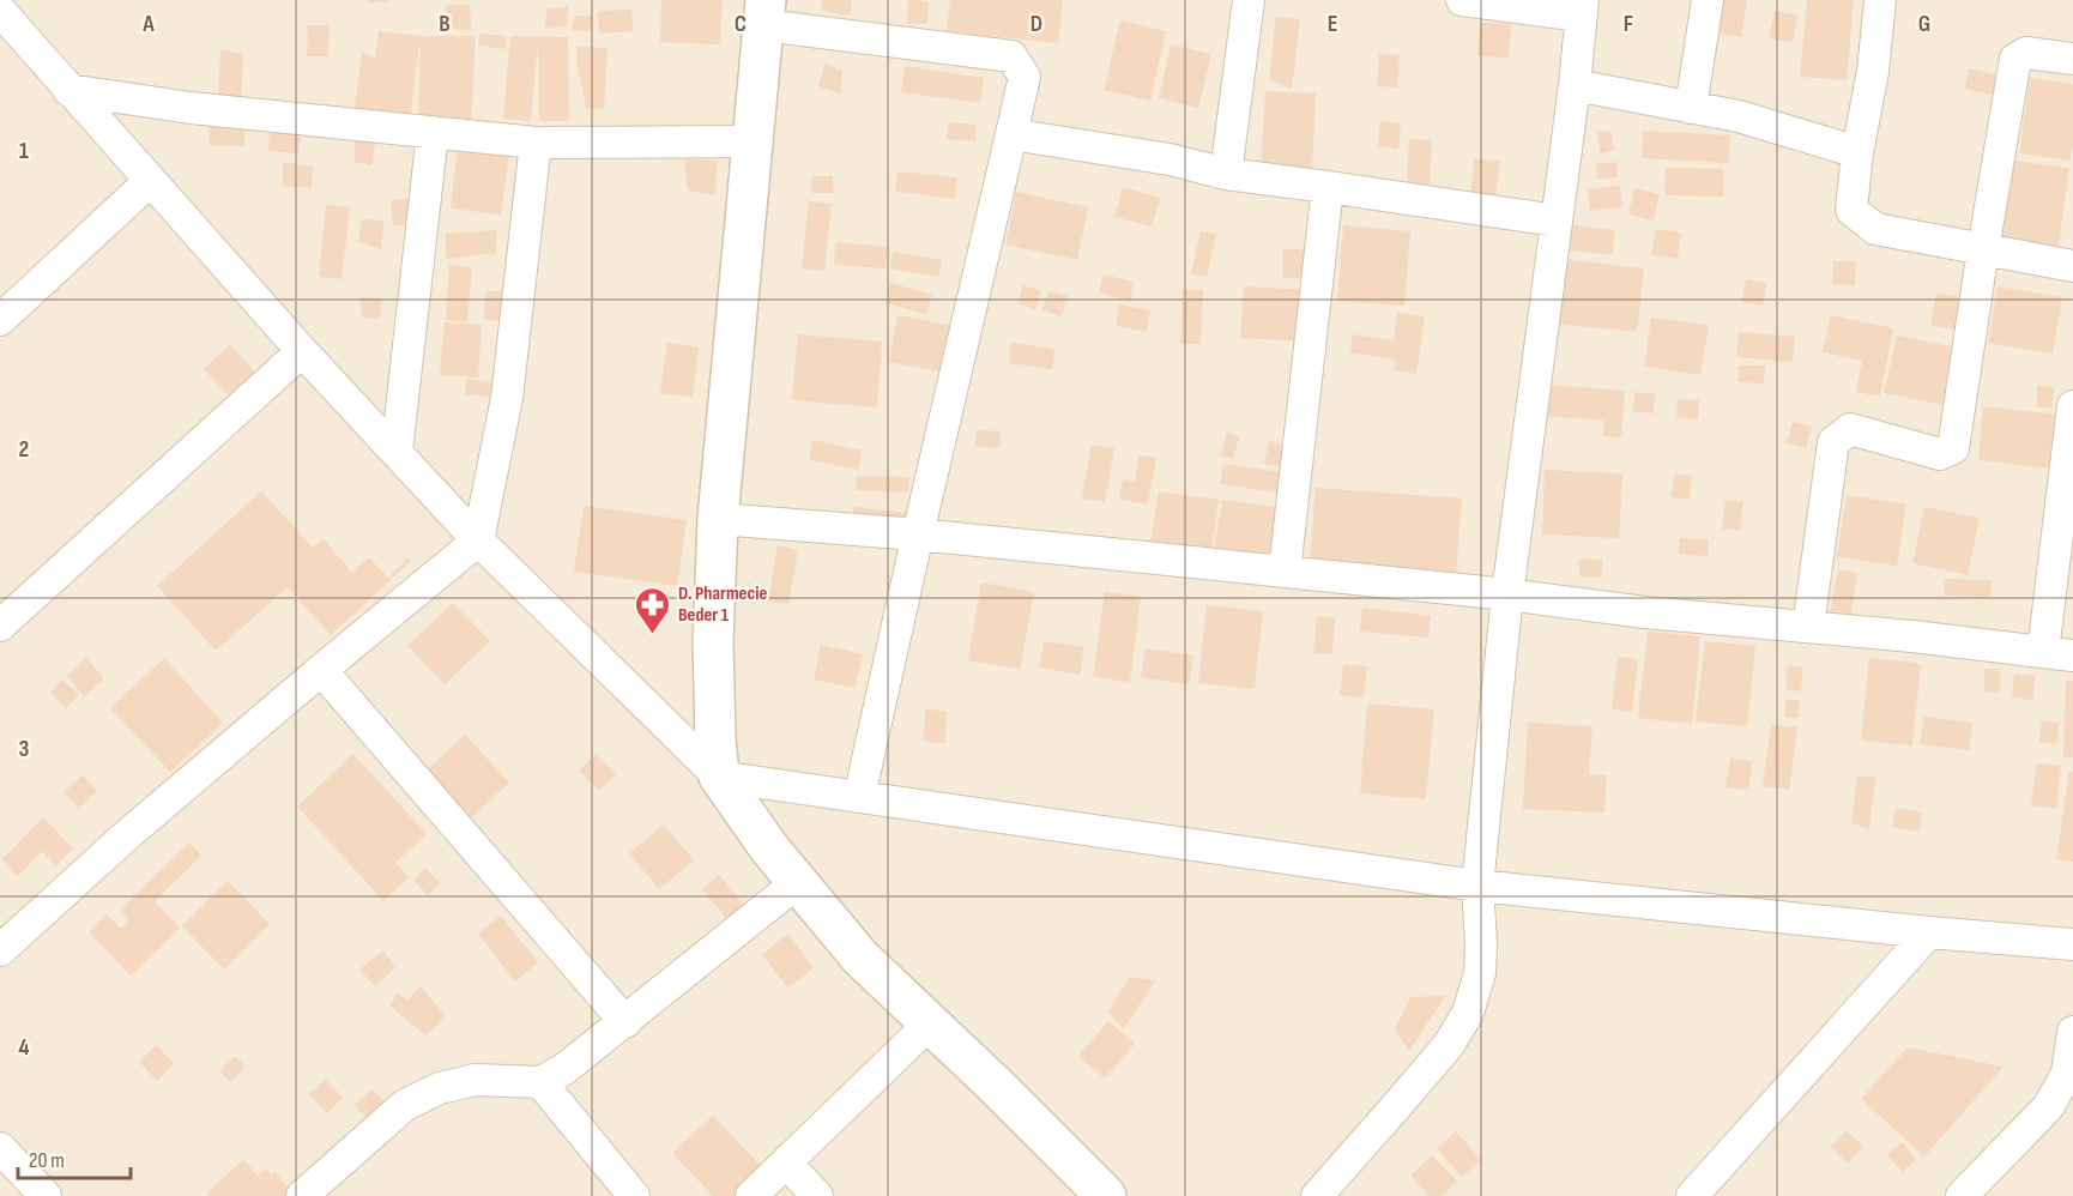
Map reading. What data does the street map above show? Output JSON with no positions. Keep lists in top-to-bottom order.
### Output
{
  "places": {
    "pharmacy": ["D. Pharmecie Beder 1"]
  },
  "scale_bar": "20 m",
  "grid": {
    "columns": [
      "A",
      "B",
      "C",
      "D",
      "E",
      "F",
      "G"
    ],
    "rows": [
      "1",
      "2",
      "3",
      "4"
    ]
  }
}
